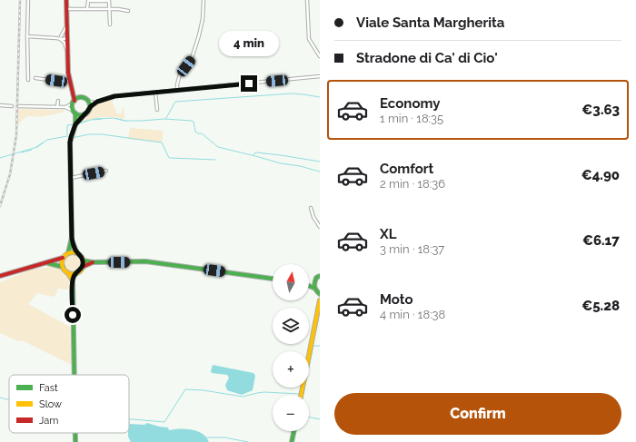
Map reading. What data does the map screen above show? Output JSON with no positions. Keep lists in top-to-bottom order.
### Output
{
  "legend": ["Fast", "Slow", "Jam"],
  "north": "top",
  "page": {
    "banner": ["Viale Santa Margherita", "Stradone di Ca' di Cio'"],
    "bubble": "4 min",
    "list": [
      {
        "name": "Economy",
        "note": "1 min · 18:35",
        "value": "€3.63"
      },
      {
        "name": "Comfort",
        "note": "2 min · 18:36",
        "value": "€4.90"
      },
      {
        "name": "XL",
        "note": "3 min · 18:37",
        "value": "€6.17"
      },
      {
        "name": "Moto",
        "note": "4 min · 18:38",
        "value": "€5.28"
      }
    ],
    "map_buttons": ["+", "−"],
    "buttons": "Confirm"
  }
}
